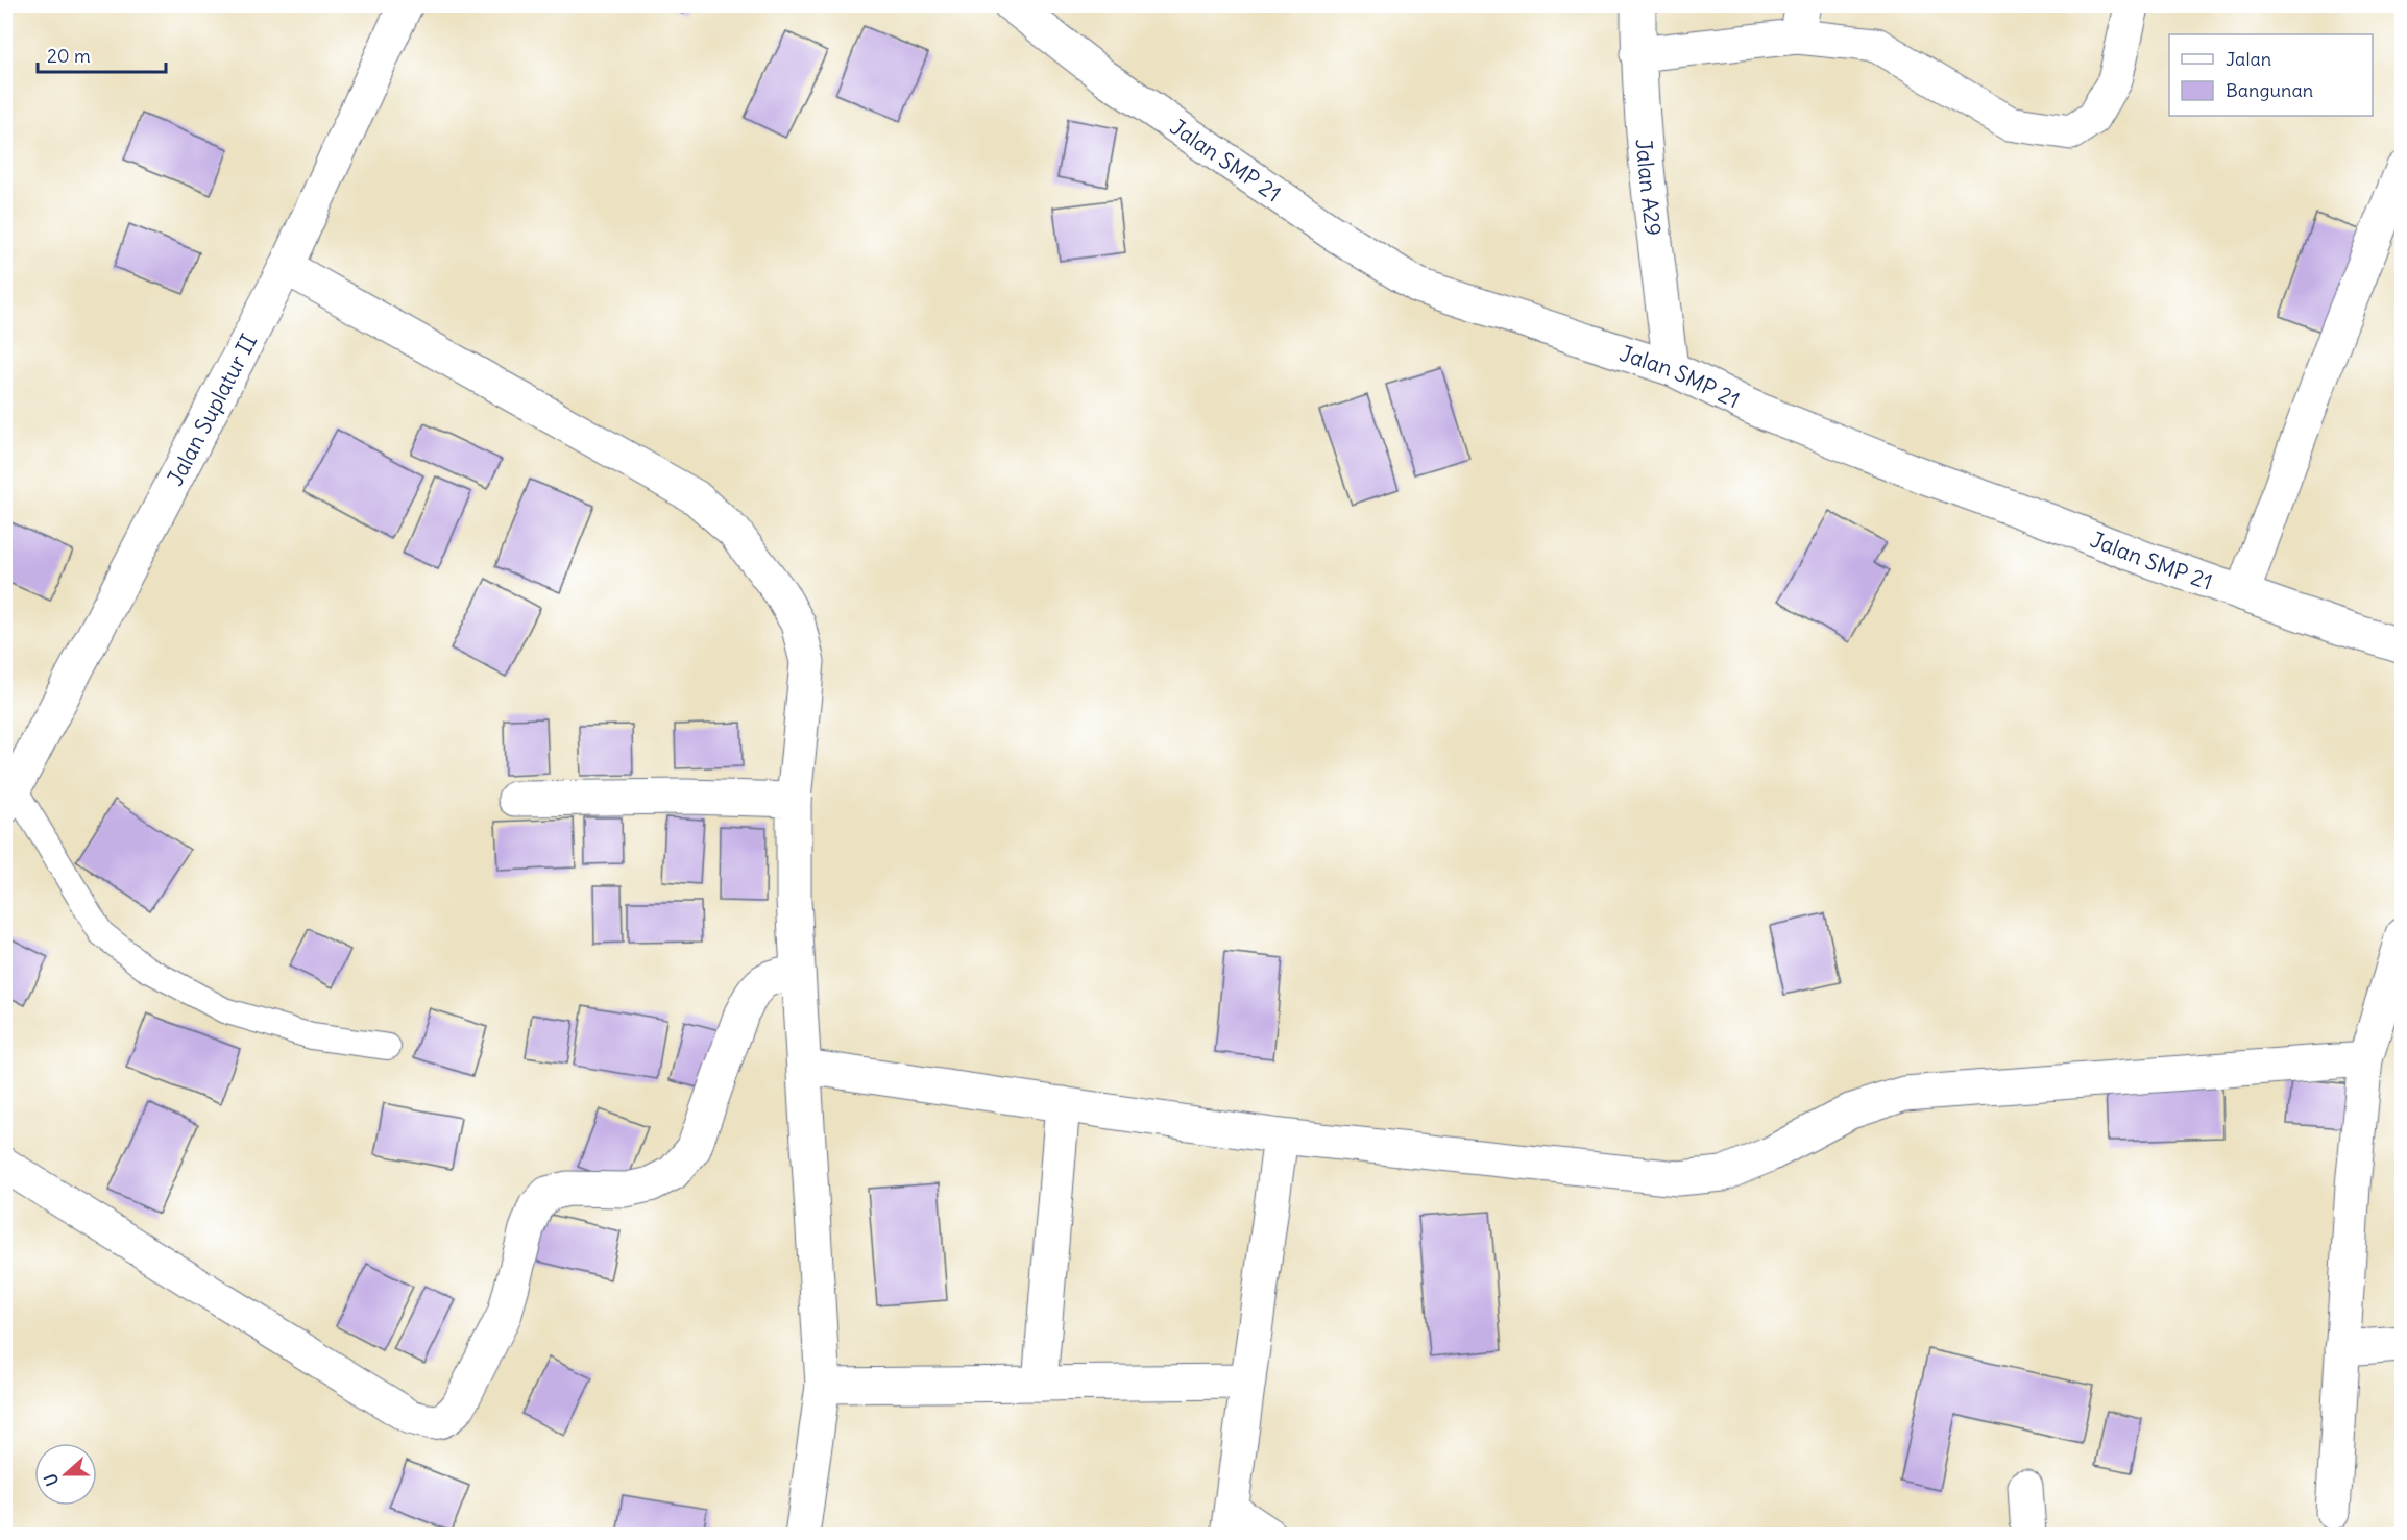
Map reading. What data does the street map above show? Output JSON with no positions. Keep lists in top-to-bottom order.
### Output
{
  "streets": {
    "street": ["Jalan SMP 21", "Jalan A29", "Jalan Suplatur II"]
  },
  "crossings": [
    ["Jalan SMP 21", "Jalan A29"]
  ],
  "legend": ["Jalan", "Bangunan"],
  "scale_bar": "20 m",
  "north": "left"
}
